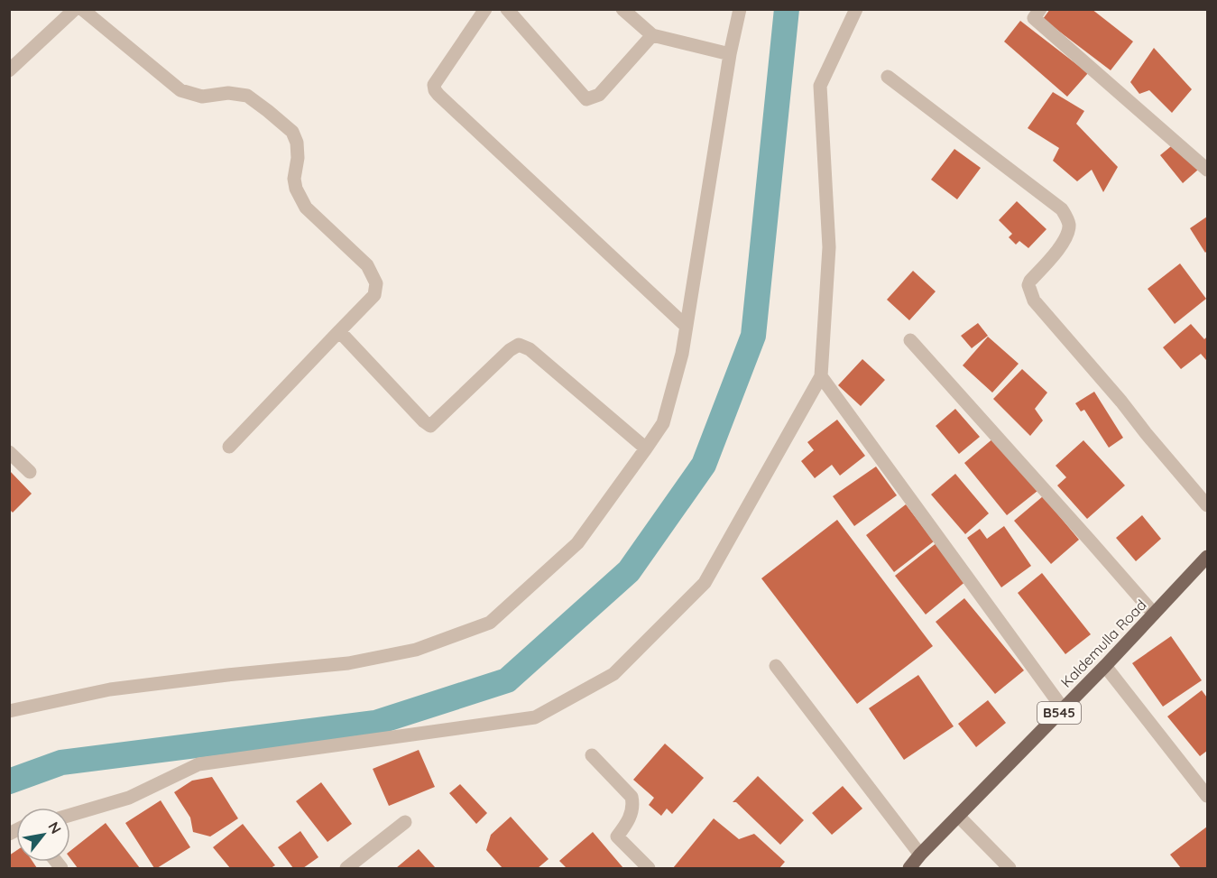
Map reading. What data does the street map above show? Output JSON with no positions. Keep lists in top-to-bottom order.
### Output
{
  "streets": {
    "main road": ["Kaldemulla Road", "B545"]
  },
  "north": "top right"
}
